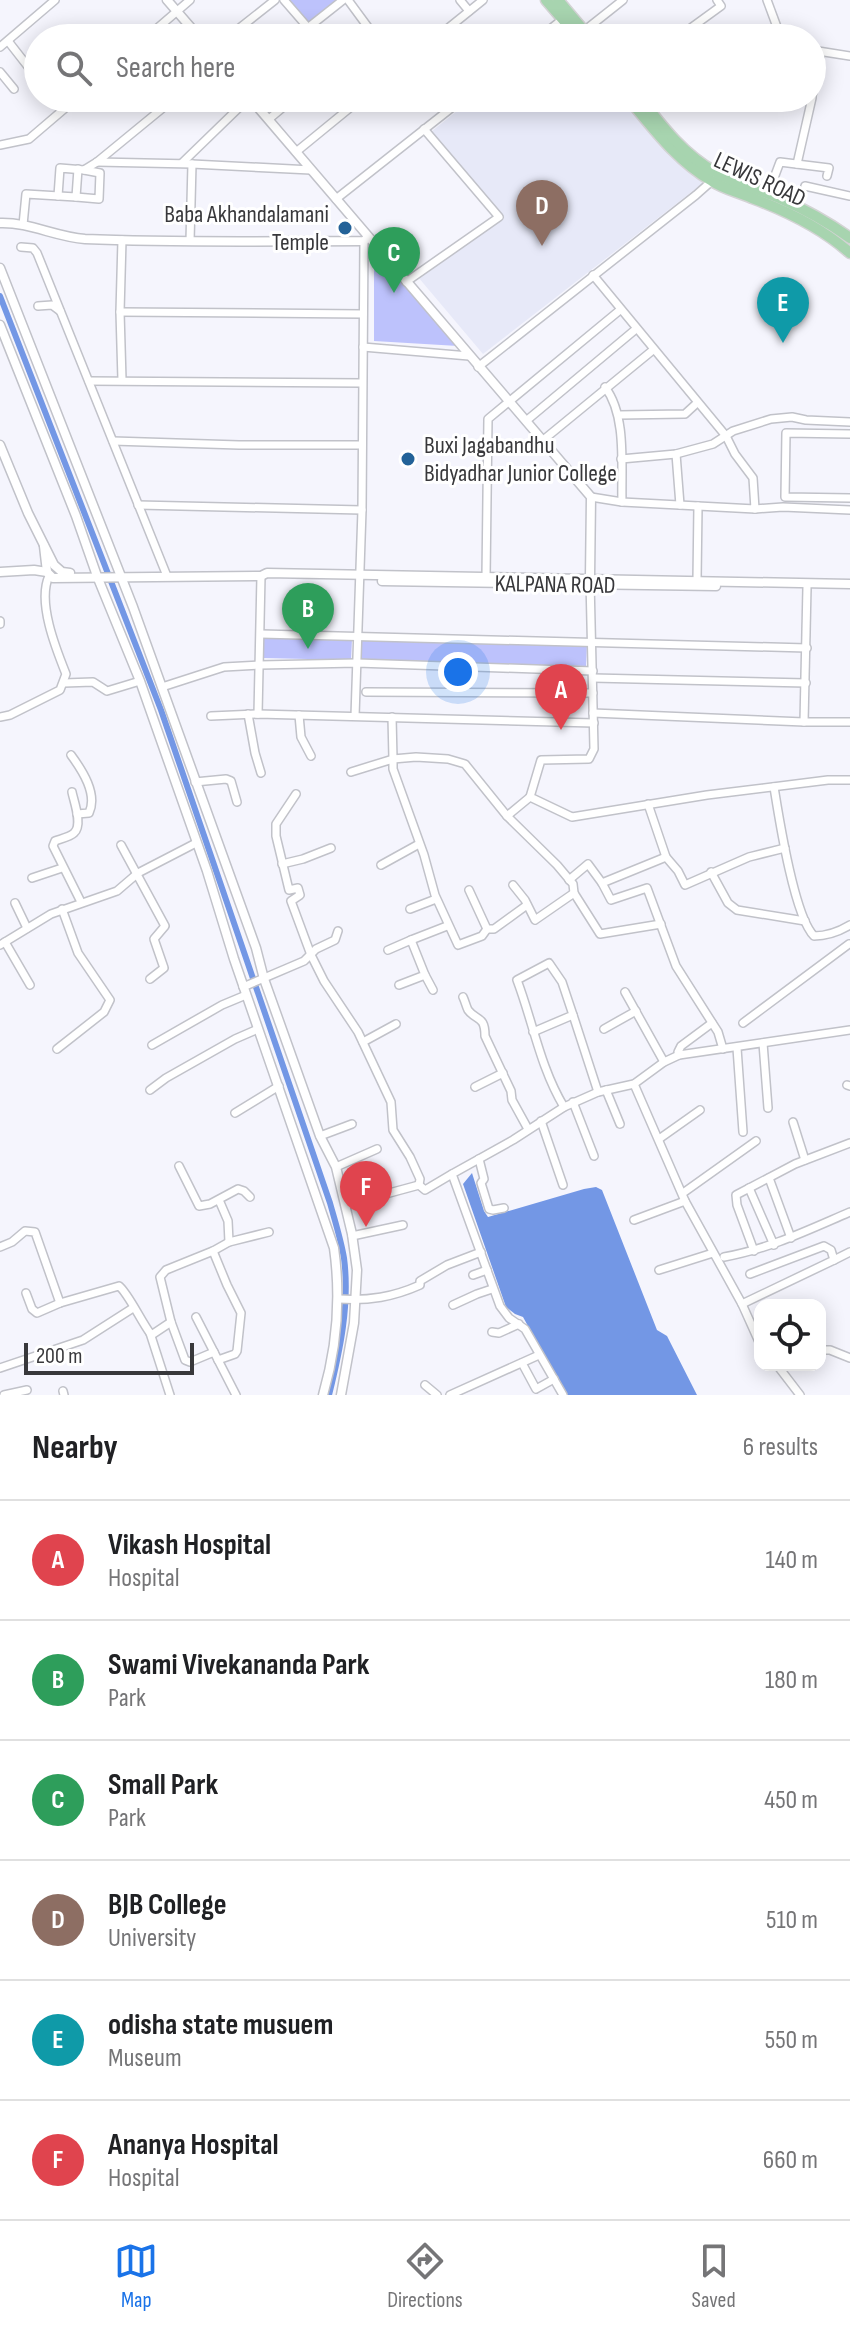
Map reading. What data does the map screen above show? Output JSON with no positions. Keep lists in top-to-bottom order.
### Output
{
  "streets": {
    "main road": ["LEWIS ROAD"],
    "street": ["KALPANA ROAD"]
  },
  "places": ["Baba Akhandalamani Temple", "Buxi Jagabandhu Bidyadhar Junior College"],
  "scale_bar": "200 m",
  "page": {
    "search": "Search here",
    "pins": [
      "D",
      "C",
      "E",
      "B",
      "A",
      "F"
    ],
    "scale": "200 m",
    "heading": ["Nearby", "6 results"],
    "list": [
      {
        "mark": "A",
        "name": "Vikash Hospital",
        "note": "Hospital",
        "value": "140 m"
      },
      {
        "mark": "B",
        "name": "Swami Vivekananda Park",
        "note": "Park",
        "value": "180 m"
      },
      {
        "mark": "C",
        "name": "Small Park",
        "note": "Park",
        "value": "450 m"
      },
      {
        "mark": "D",
        "name": "BJB College",
        "note": "University",
        "value": "510 m"
      },
      {
        "mark": "E",
        "name": "odisha state musuem",
        "note": "Museum",
        "value": "550 m"
      },
      {
        "mark": "F",
        "name": "Ananya Hospital",
        "note": "Hospital",
        "value": "660 m"
      }
    ],
    "nav": ["Map", "Directions", "Saved"]
  }
}
